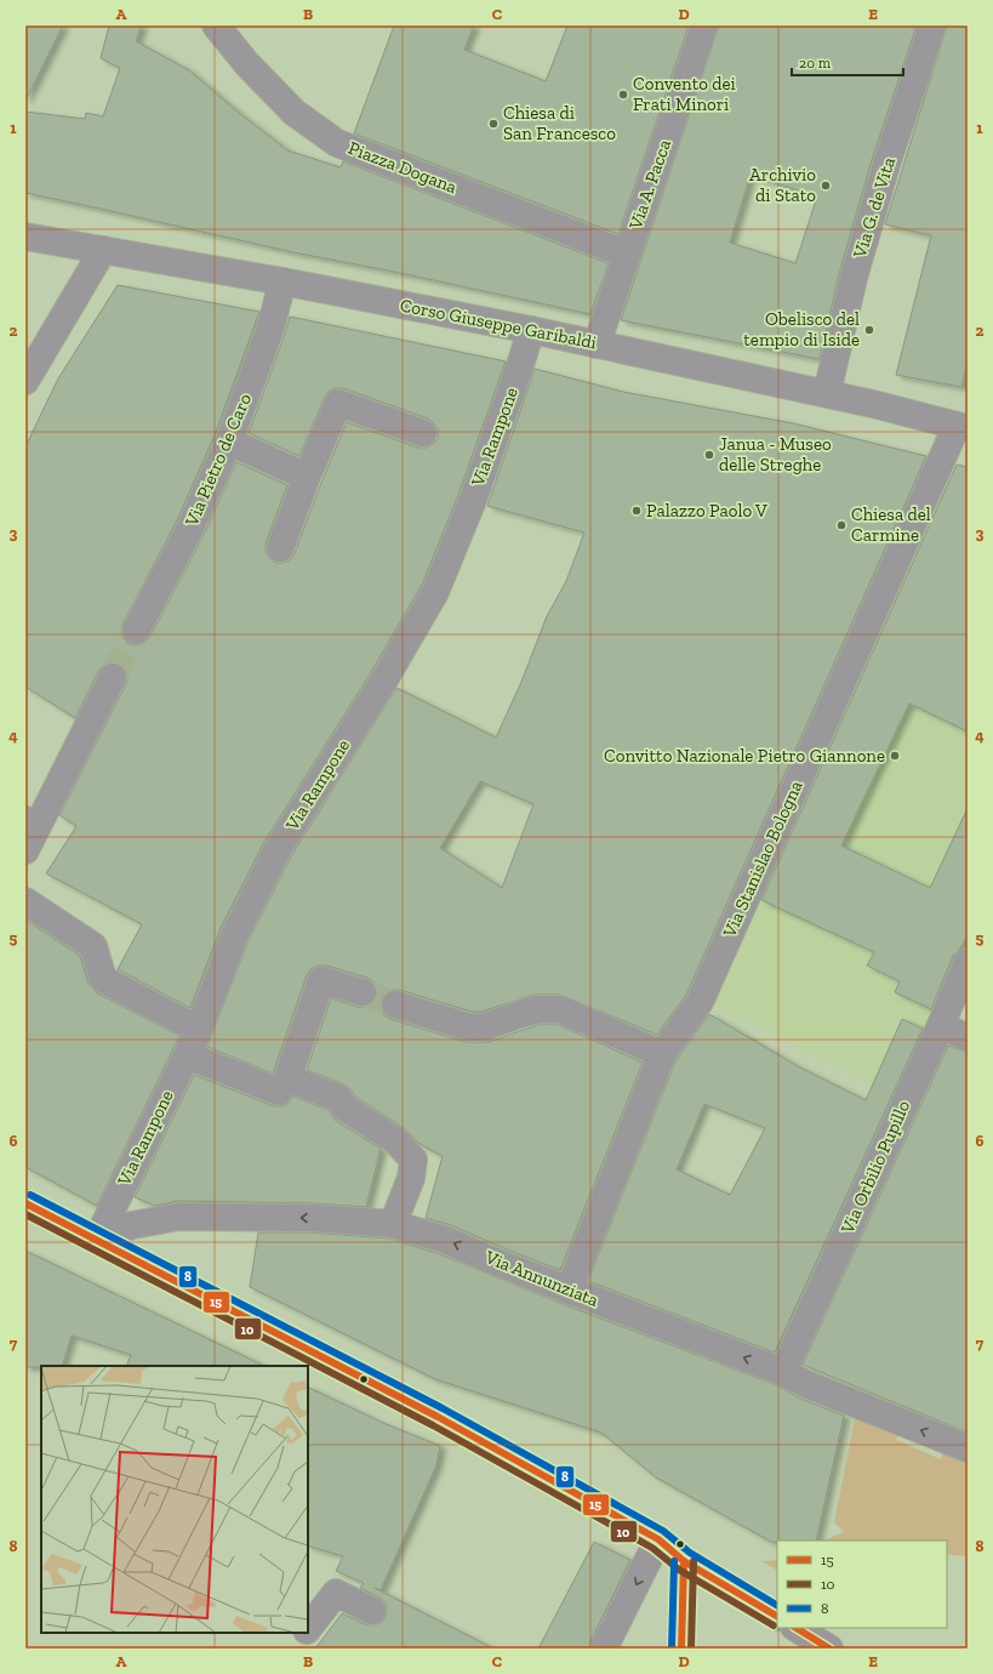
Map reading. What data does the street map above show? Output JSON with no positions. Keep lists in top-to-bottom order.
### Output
{
  "streets": {
    "street": [
      "Piazza Dogana",
      "Via A. Pacca",
      "Via G. de Vita",
      "Corso Giuseppe Garibaldi",
      "Via Rampone",
      "Via Pietro de Caro",
      "Via Stanislao Bologna",
      "Via Orbilio Pupillo",
      "Via Annunziata"
    ]
  },
  "crossings": [
    ["Piazza Dogana", "Via A. Pacca"],
    ["Via A. Pacca", "Corso Giuseppe Garibaldi"],
    ["Via G. de Vita", "Corso Giuseppe Garibaldi"],
    ["Corso Giuseppe Garibaldi", "Via Rampone"],
    ["Corso Giuseppe Garibaldi", "Via Pietro de Caro"],
    ["Corso Giuseppe Garibaldi", "Via Stanislao Bologna"],
    ["Via Rampone", "Via Annunziata"],
    ["Via Stanislao Bologna", "Via Annunziata"],
    ["Via Orbilio Pupillo", "Via Annunziata"]
  ],
  "places": [
    "Convento dei Frati Minori",
    "Chiesa di San Francesco",
    "Archivio di Stato",
    "Obelisco del tempio di Iside",
    "Janua - Museo delle Streghe",
    "Palazzo Paolo V",
    "Chiesa del Carmine",
    "Convitto Nazionale Pietro Giannone"
  ],
  "lines": ["transit line 8", "transit line 15", "transit line 10"],
  "legend": ["15", "10", "8"],
  "scale_bar": "20 m",
  "grid": {
    "columns": [
      "A",
      "B",
      "C",
      "D",
      "E"
    ],
    "rows": [
      "1",
      "2",
      "3",
      "4",
      "5",
      "6",
      "7",
      "8"
    ]
  }
}
